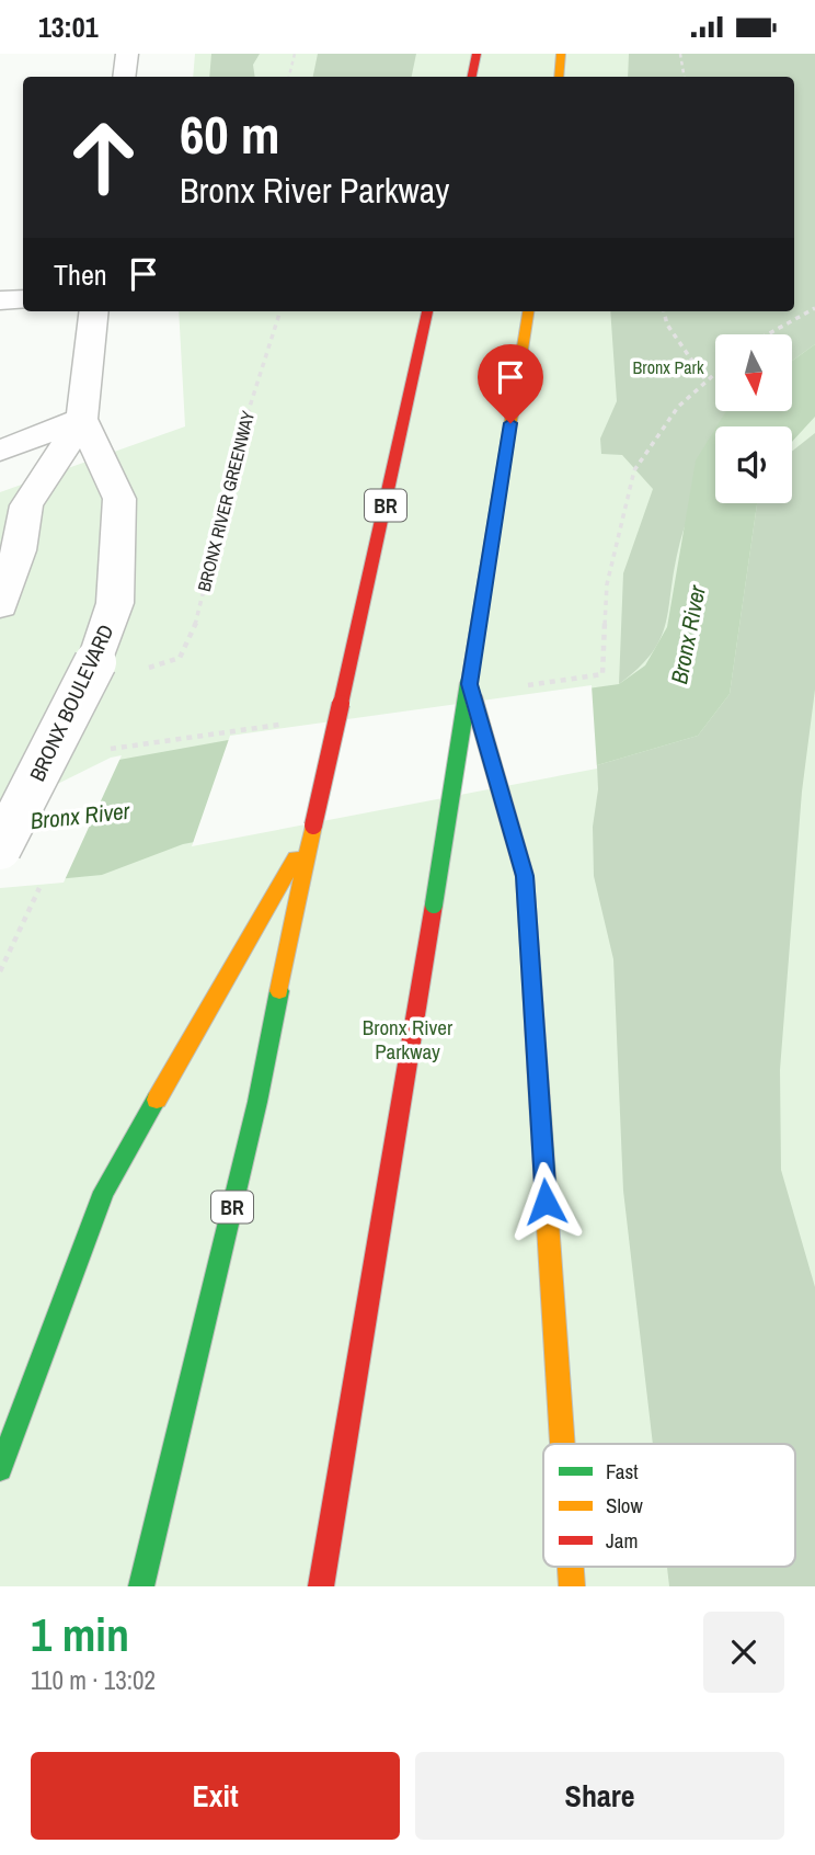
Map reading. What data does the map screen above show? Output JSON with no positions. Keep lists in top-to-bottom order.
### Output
{
  "streets": {
    "highway": ["BR"],
    "street": ["BRONX BOULEVARD"],
    "path": ["BRONX RIVER GREENWAY"]
  },
  "water": ["Bronx River"],
  "parks": ["Bronx Park", "Bronx River Parkway"],
  "legend": ["Fast", "Slow", "Jam"],
  "north": "bottom",
  "page": {
    "status": "13:01",
    "turn": ["60 m", "Bronx River Parkway"],
    "then": "Then",
    "heading": ["1 min", "110 m · 13:02"],
    "buttons": ["Exit", "Share"]
  }
}
